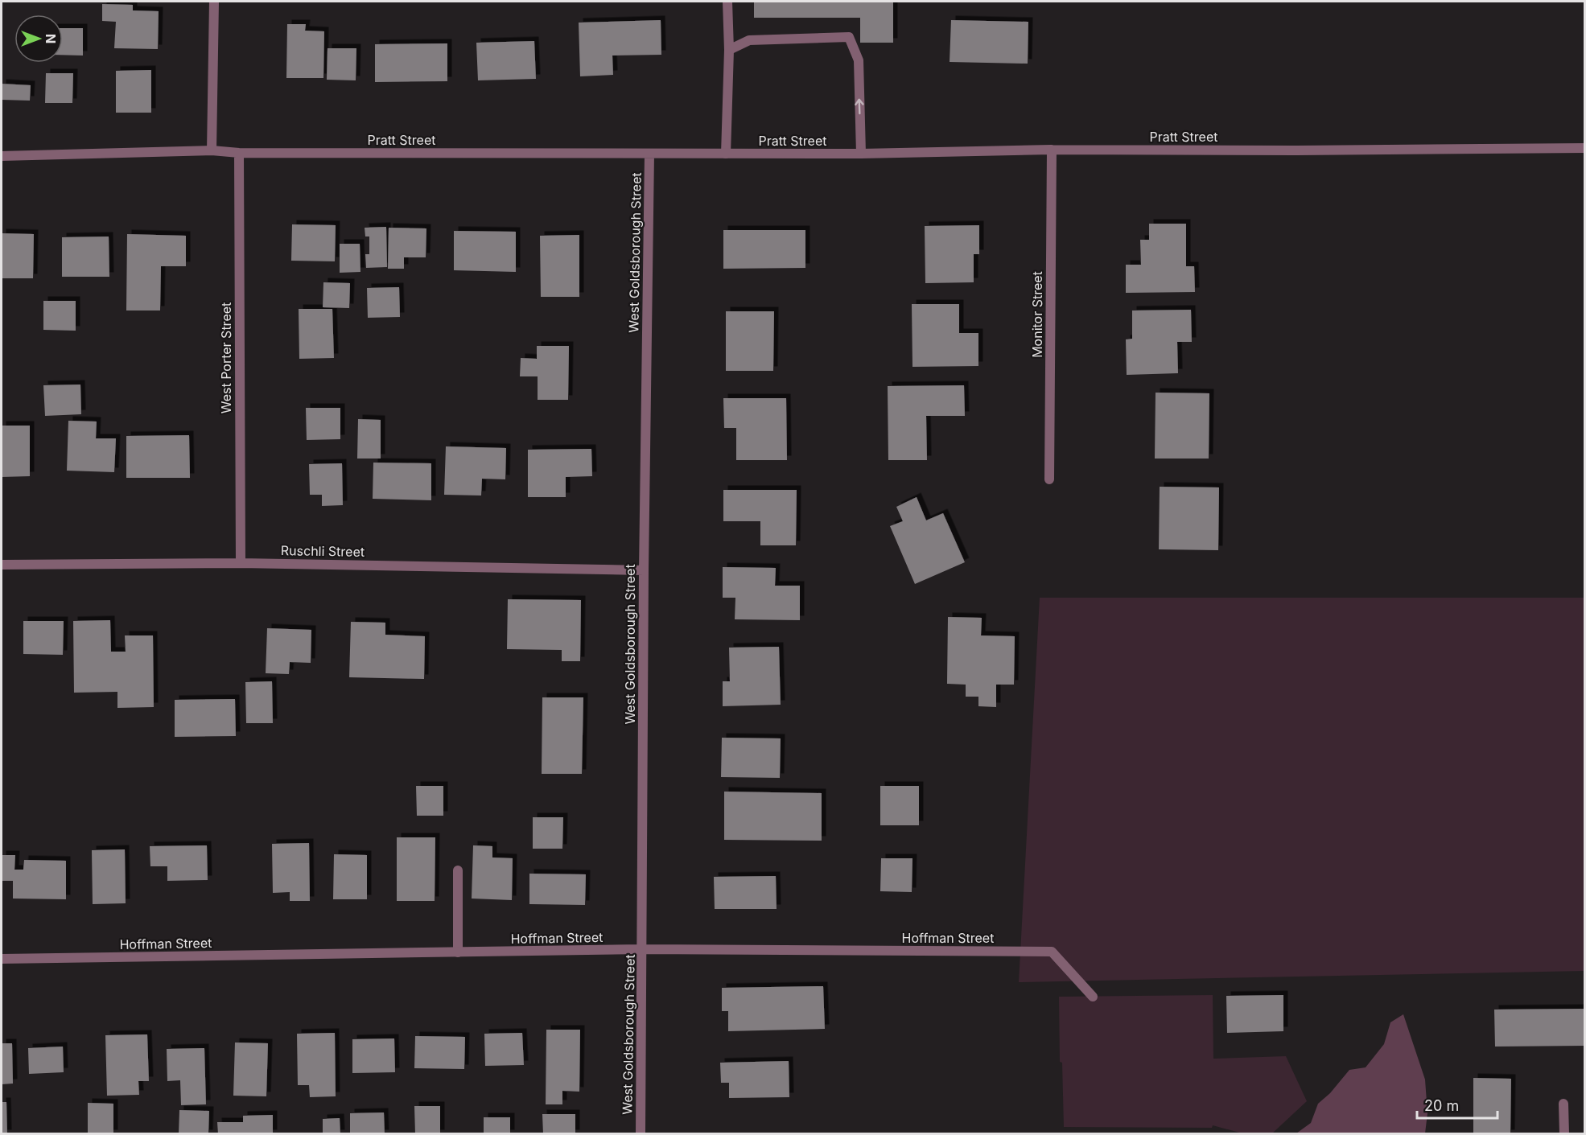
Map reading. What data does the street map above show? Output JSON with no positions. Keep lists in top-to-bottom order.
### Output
{
  "streets": {
    "street": [
      "Pratt Street",
      "West Goldsborough Street",
      "Monitor Street",
      "West Porter Street",
      "Ruschli Street",
      "Hoffman Street"
    ]
  },
  "crossings": [
    ["Pratt Street", "West Goldsborough Street"],
    ["Pratt Street", "Monitor Street"],
    ["Pratt Street", "West Porter Street"],
    ["West Goldsborough Street", "Ruschli Street"],
    ["West Goldsborough Street", "Hoffman Street"],
    ["West Porter Street", "Ruschli Street"]
  ],
  "scale_bar": "20 m",
  "north": "right"
}
